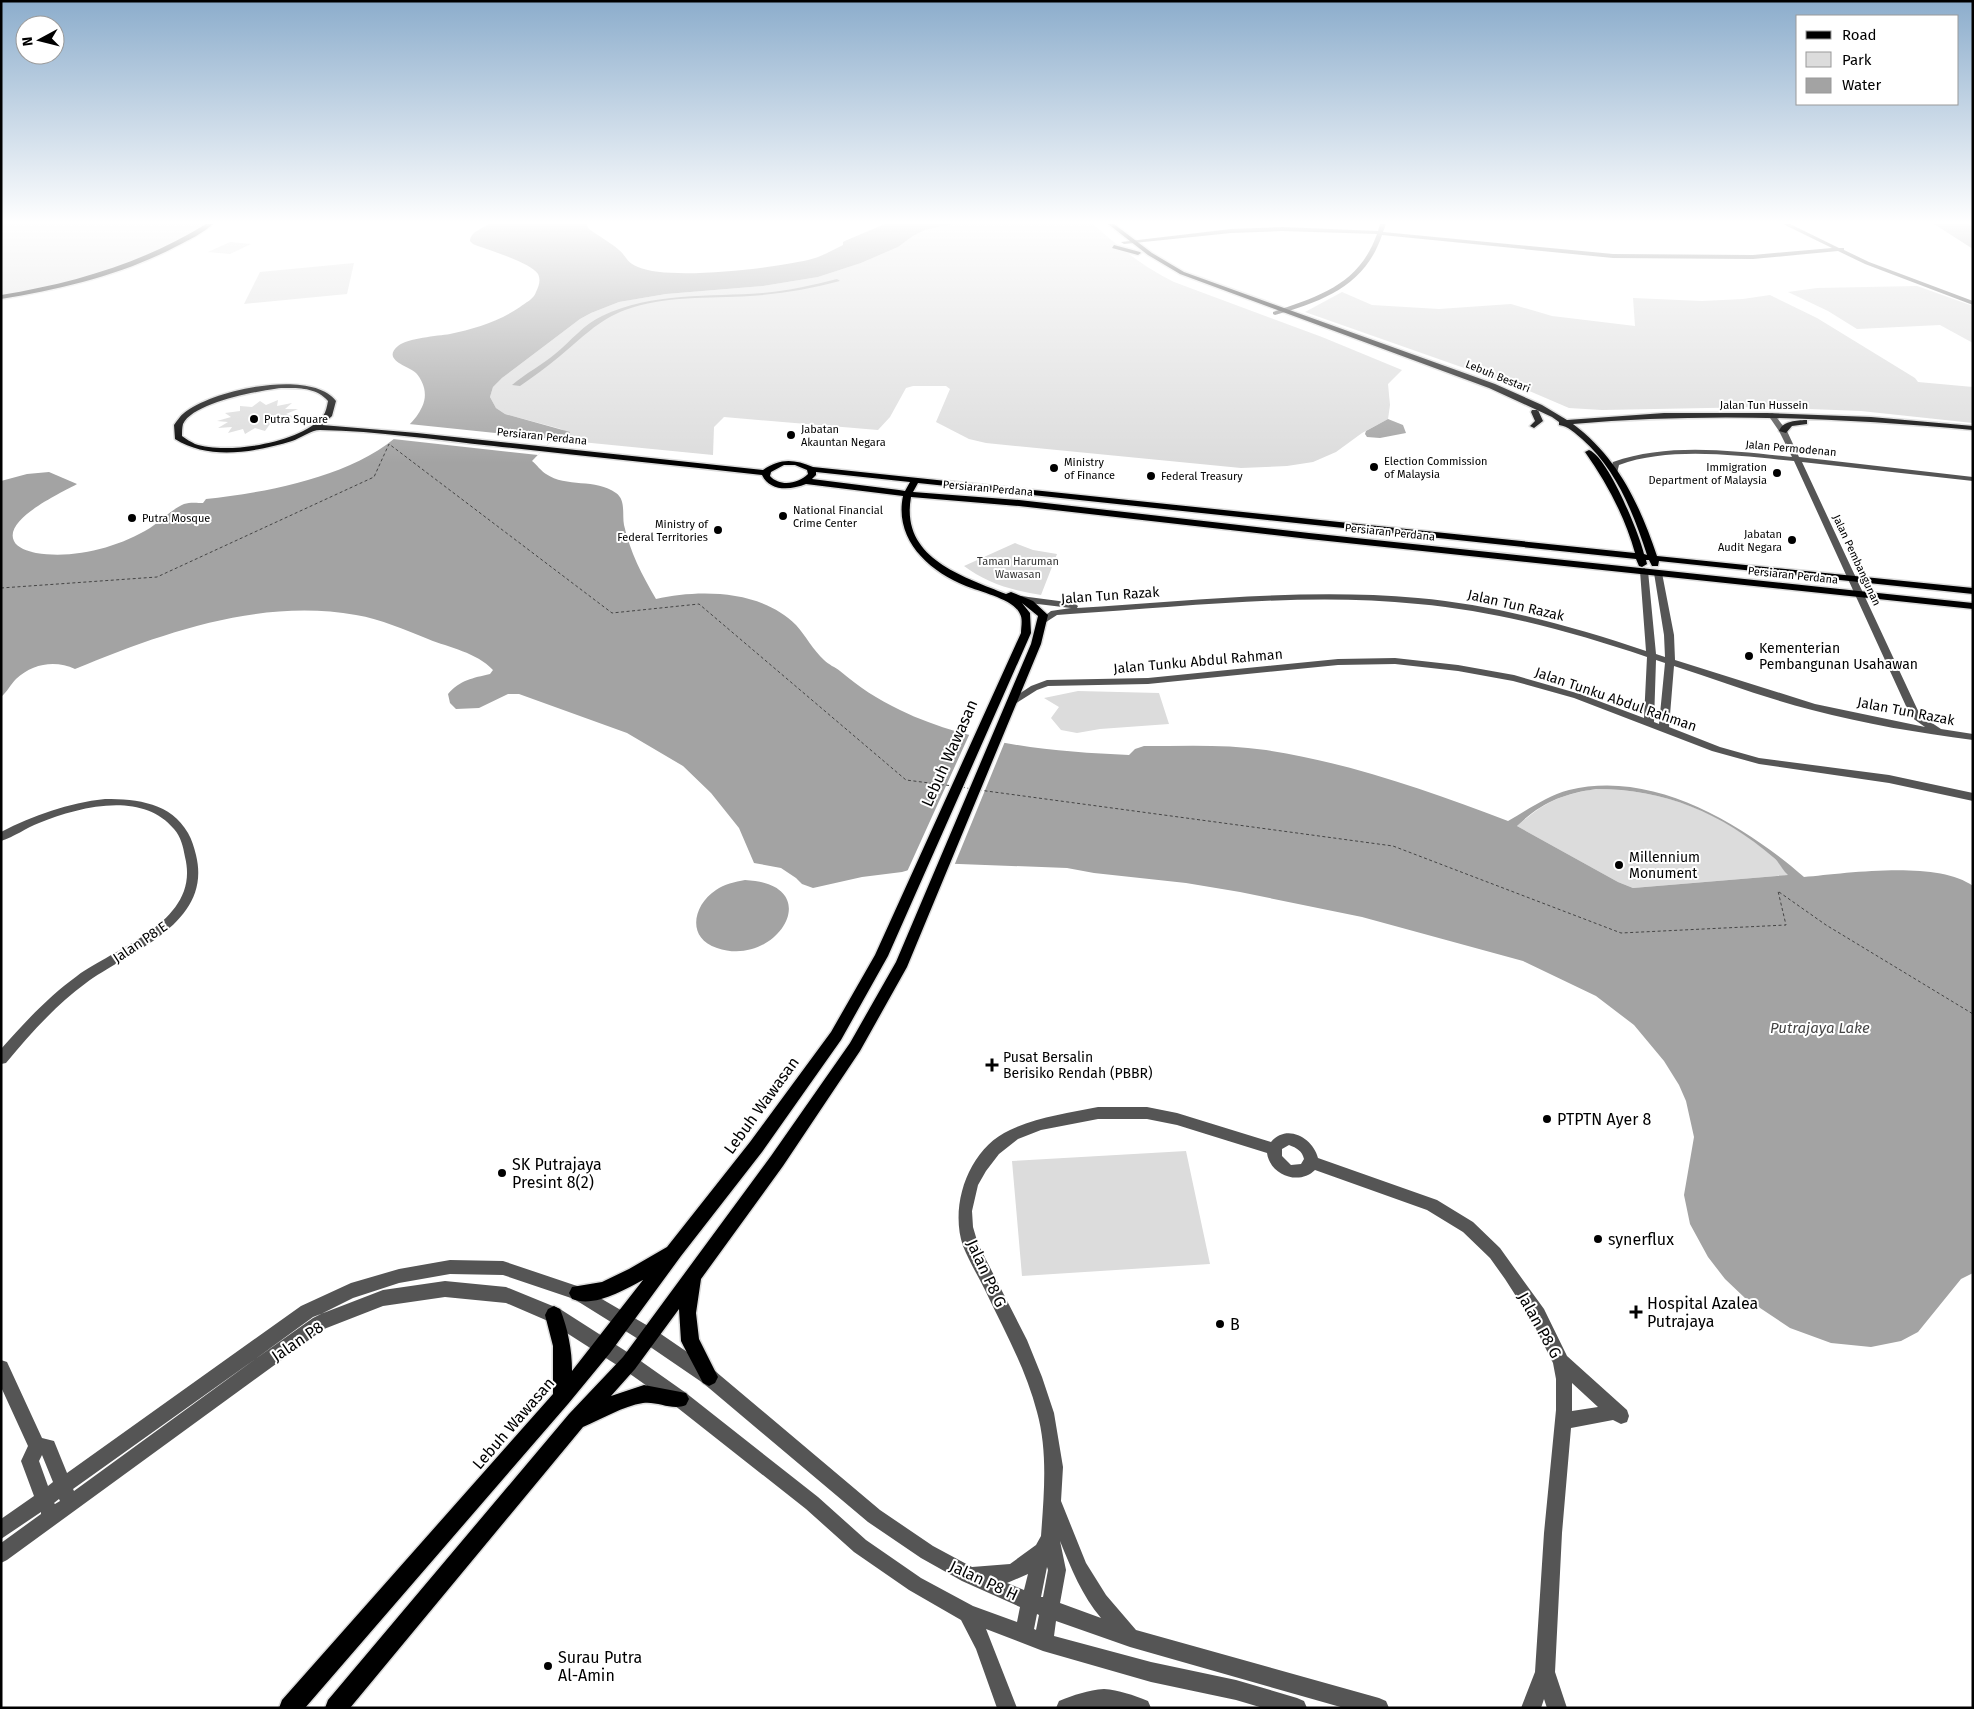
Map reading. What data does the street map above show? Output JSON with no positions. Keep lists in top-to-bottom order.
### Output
{
  "streets": {
    "main road": [
      "Lebuh Bestari",
      "Jalan Tun Hussein",
      "Persiaran Perdana",
      "Lebuh Wawasan"
    ],
    "street": [
      "Jalan Permodenan",
      "Jalan Pembangunan",
      "Jalan Tun Razak",
      "Jalan Tunku Abdul Rahman",
      "Jalan P8 E",
      "Jalan P8 G",
      "Jalan P8",
      "Jalan P8 H"
    ]
  },
  "crossings": [
    ["Lebuh Bestari", "Jalan Tun Hussein"],
    ["Lebuh Bestari", "Persiaran Perdana"],
    ["Lebuh Bestari", "Jalan Permodenan"],
    ["Lebuh Bestari", "Jalan Tun Razak"],
    ["Lebuh Bestari", "Jalan Tunku Abdul Rahman"],
    ["Jalan Tun Hussein", "Jalan Pembangunan"],
    ["Persiaran Perdana", "Jalan Pembangunan"],
    ["Jalan Permodenan", "Jalan Pembangunan"],
    ["Lebuh Wawasan", "Jalan P8"],
    ["Jalan P8 G", "Jalan P8 H"],
    ["Jalan P8", "Jalan P8 H"]
  ],
  "water": ["Putrajaya Lake"],
  "parks": ["Taman Haruman Wawasan"],
  "places": {
    "other": [
      "Putra Square",
      "Jabatan Akauntan Negara",
      "Election Commission of Malaysia",
      "Ministry of Finance",
      "Immigration Department of Malaysia",
      "Federal Treasury",
      "National Financial Crime Center",
      "Putra Mosque",
      "Ministry of Federal Territories",
      "Jabatan Audit Negara",
      "Kementerian Pembangunan Usahawan",
      "Millennium Monument",
      "PTPTN Ayer 8",
      "SK Putrajaya Presint 8(2)",
      "synerflux",
      "B",
      "Surau Putra Al-Amin"
    ],
    "health": ["Pusat Bersalin Berisiko Rendah (PBBR)", "Hospital Azalea Putrajaya"]
  },
  "legend": ["Road", "Park", "Water"],
  "north": "left"
}
